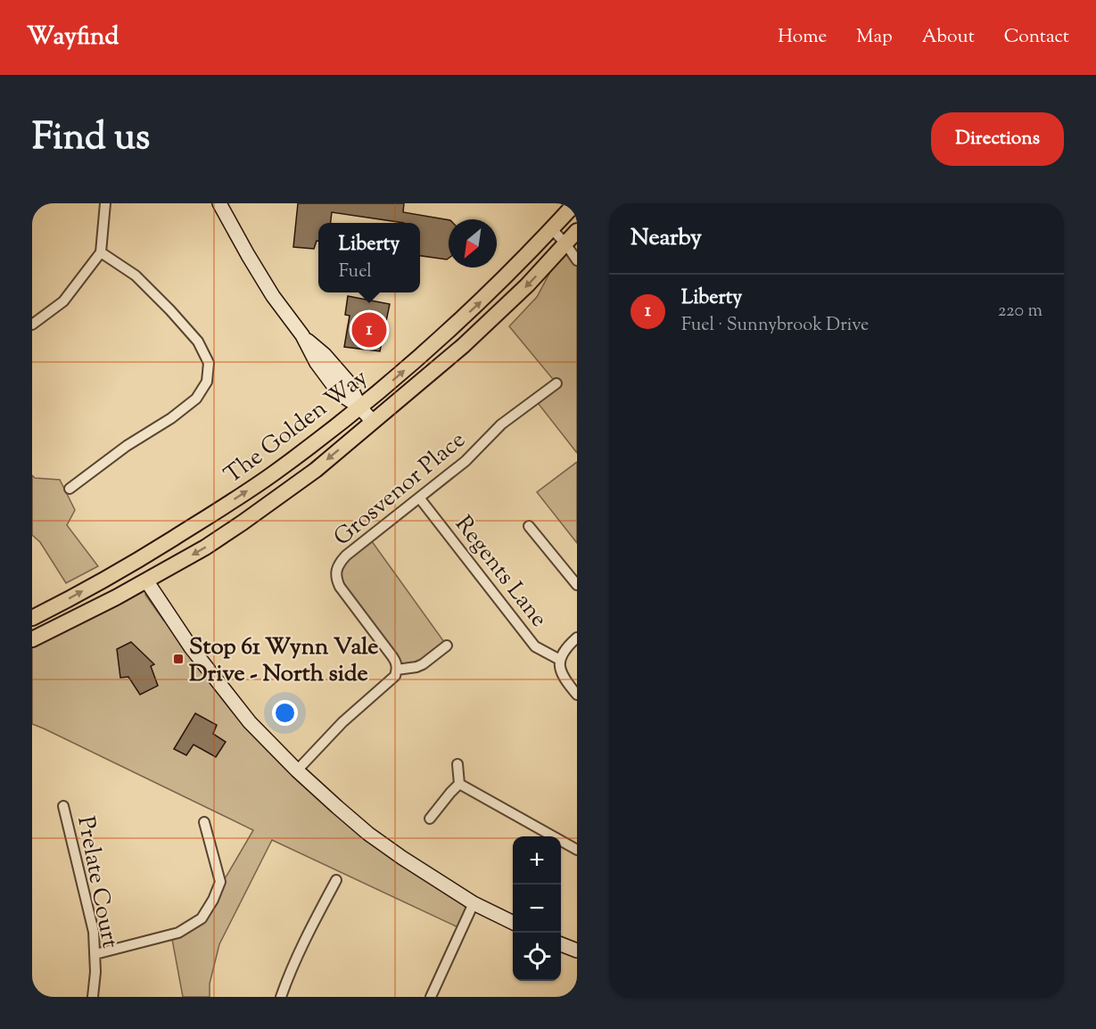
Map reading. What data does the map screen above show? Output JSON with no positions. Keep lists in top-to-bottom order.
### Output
{
  "streets": {
    "main road": ["The Golden Way"],
    "street": ["Grosvenor Place", "Regents Lane", "Prelate Court"]
  },
  "crossings": [
    ["Grosvenor Place", "Regents Lane"]
  ],
  "places": {
    "transit": ["Stop 61 Wynn Vale Drive - North side"]
  },
  "north": "bottom left",
  "page": {
    "header": "Wayfind",
    "nav": [
      "Home",
      "Map",
      "About",
      "Contact"
    ],
    "title": "Find us",
    "buttons": "Directions",
    "heading": "Nearby",
    "popup": ["Liberty", "Fuel"],
    "list": [
      {
        "mark": "1",
        "name": "Liberty",
        "note": "Fuel · Sunnybrook Drive",
        "value": "220 m"
      }
    ],
    "pins": "1",
    "map_buttons": ["+", "−"]
  }
}
